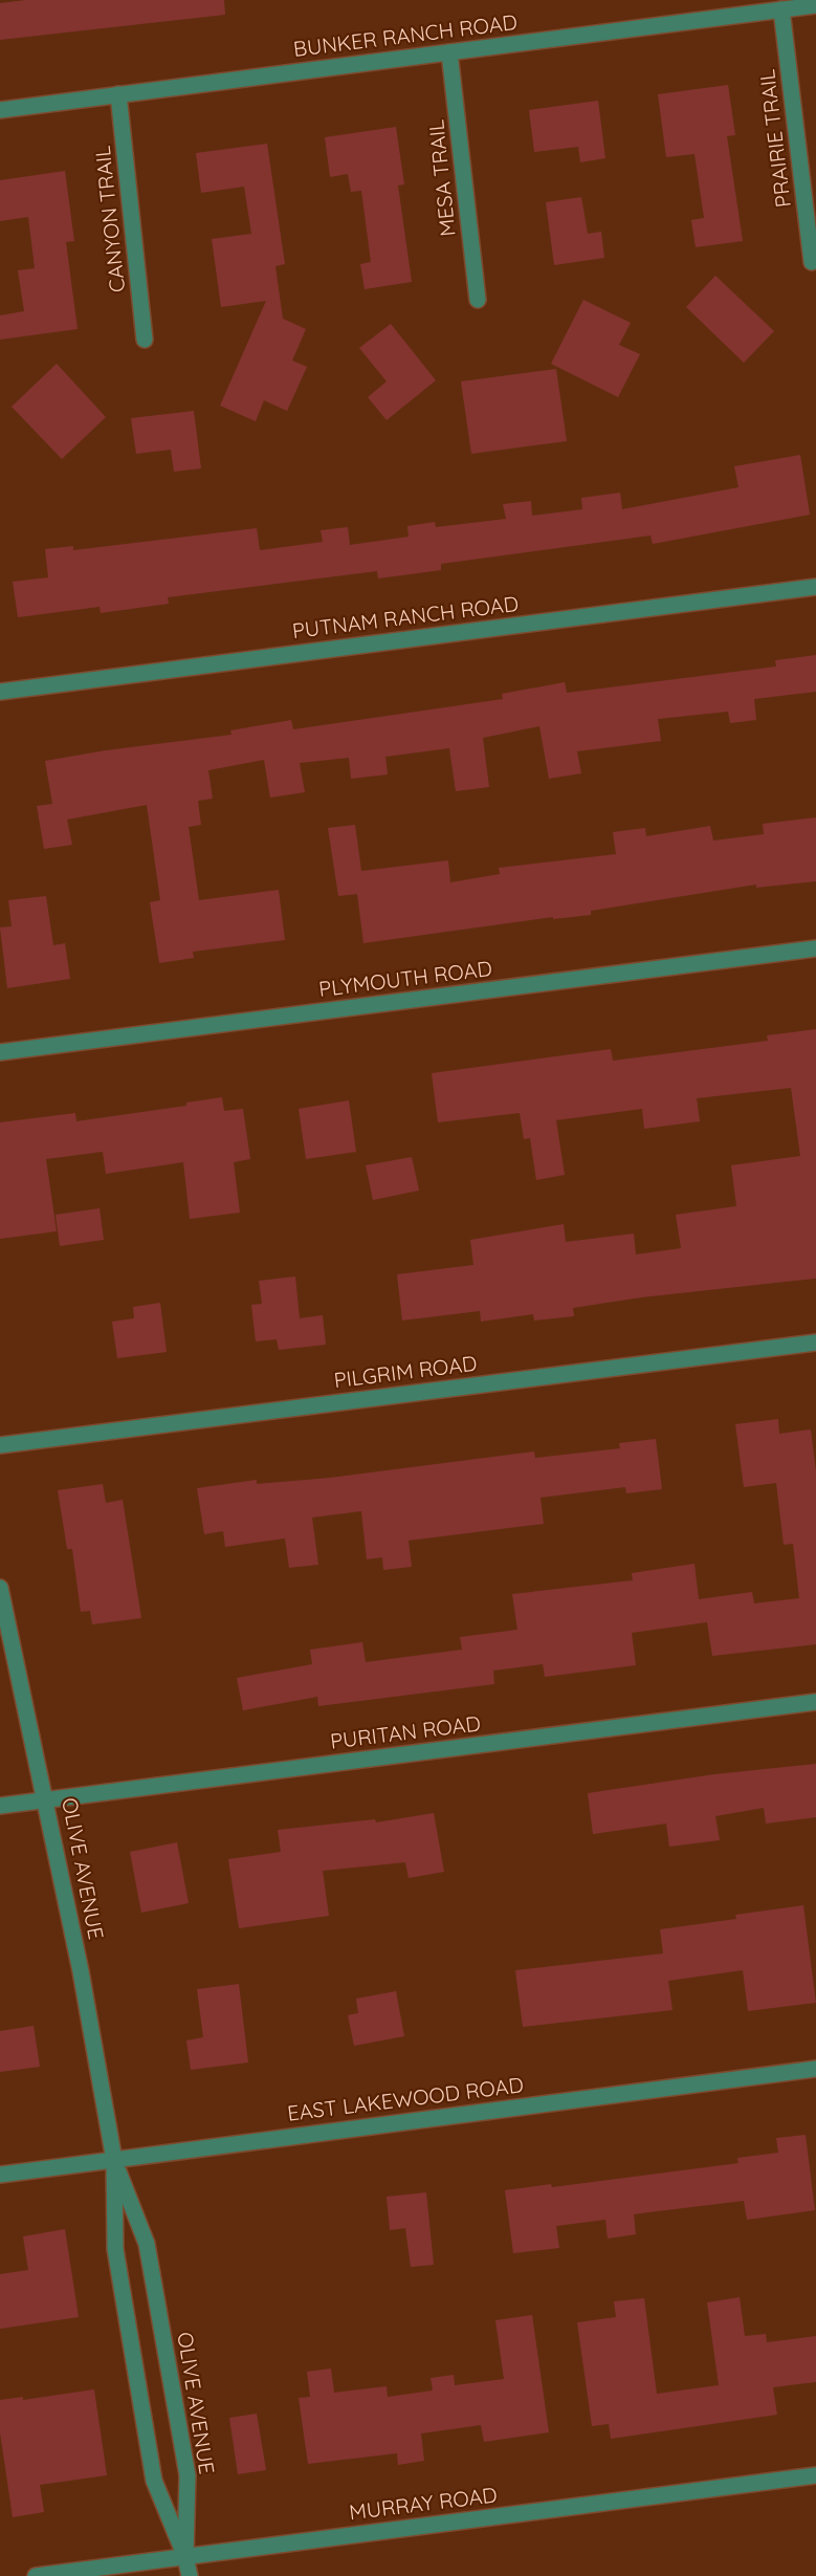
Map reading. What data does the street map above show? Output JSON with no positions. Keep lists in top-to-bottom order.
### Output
{
  "streets": {
    "street": [
      "BUNKER RANCH ROAD",
      "PRAIRIE TRAIL",
      "MESA TRAIL",
      "CANYON TRAIL",
      "PUTNAM RANCH ROAD",
      "PLYMOUTH ROAD",
      "PILGRIM ROAD",
      "PURITAN ROAD",
      "OLIVE AVENUE",
      "EAST LAKEWOOD ROAD",
      "MURRAY ROAD"
    ]
  },
  "crossings": [
    ["BUNKER RANCH ROAD", "PRAIRIE TRAIL"],
    ["BUNKER RANCH ROAD", "MESA TRAIL"],
    ["BUNKER RANCH ROAD", "CANYON TRAIL"],
    ["PURITAN ROAD", "OLIVE AVENUE"],
    ["OLIVE AVENUE", "EAST LAKEWOOD ROAD"],
    ["OLIVE AVENUE", "MURRAY ROAD"]
  ]
}
